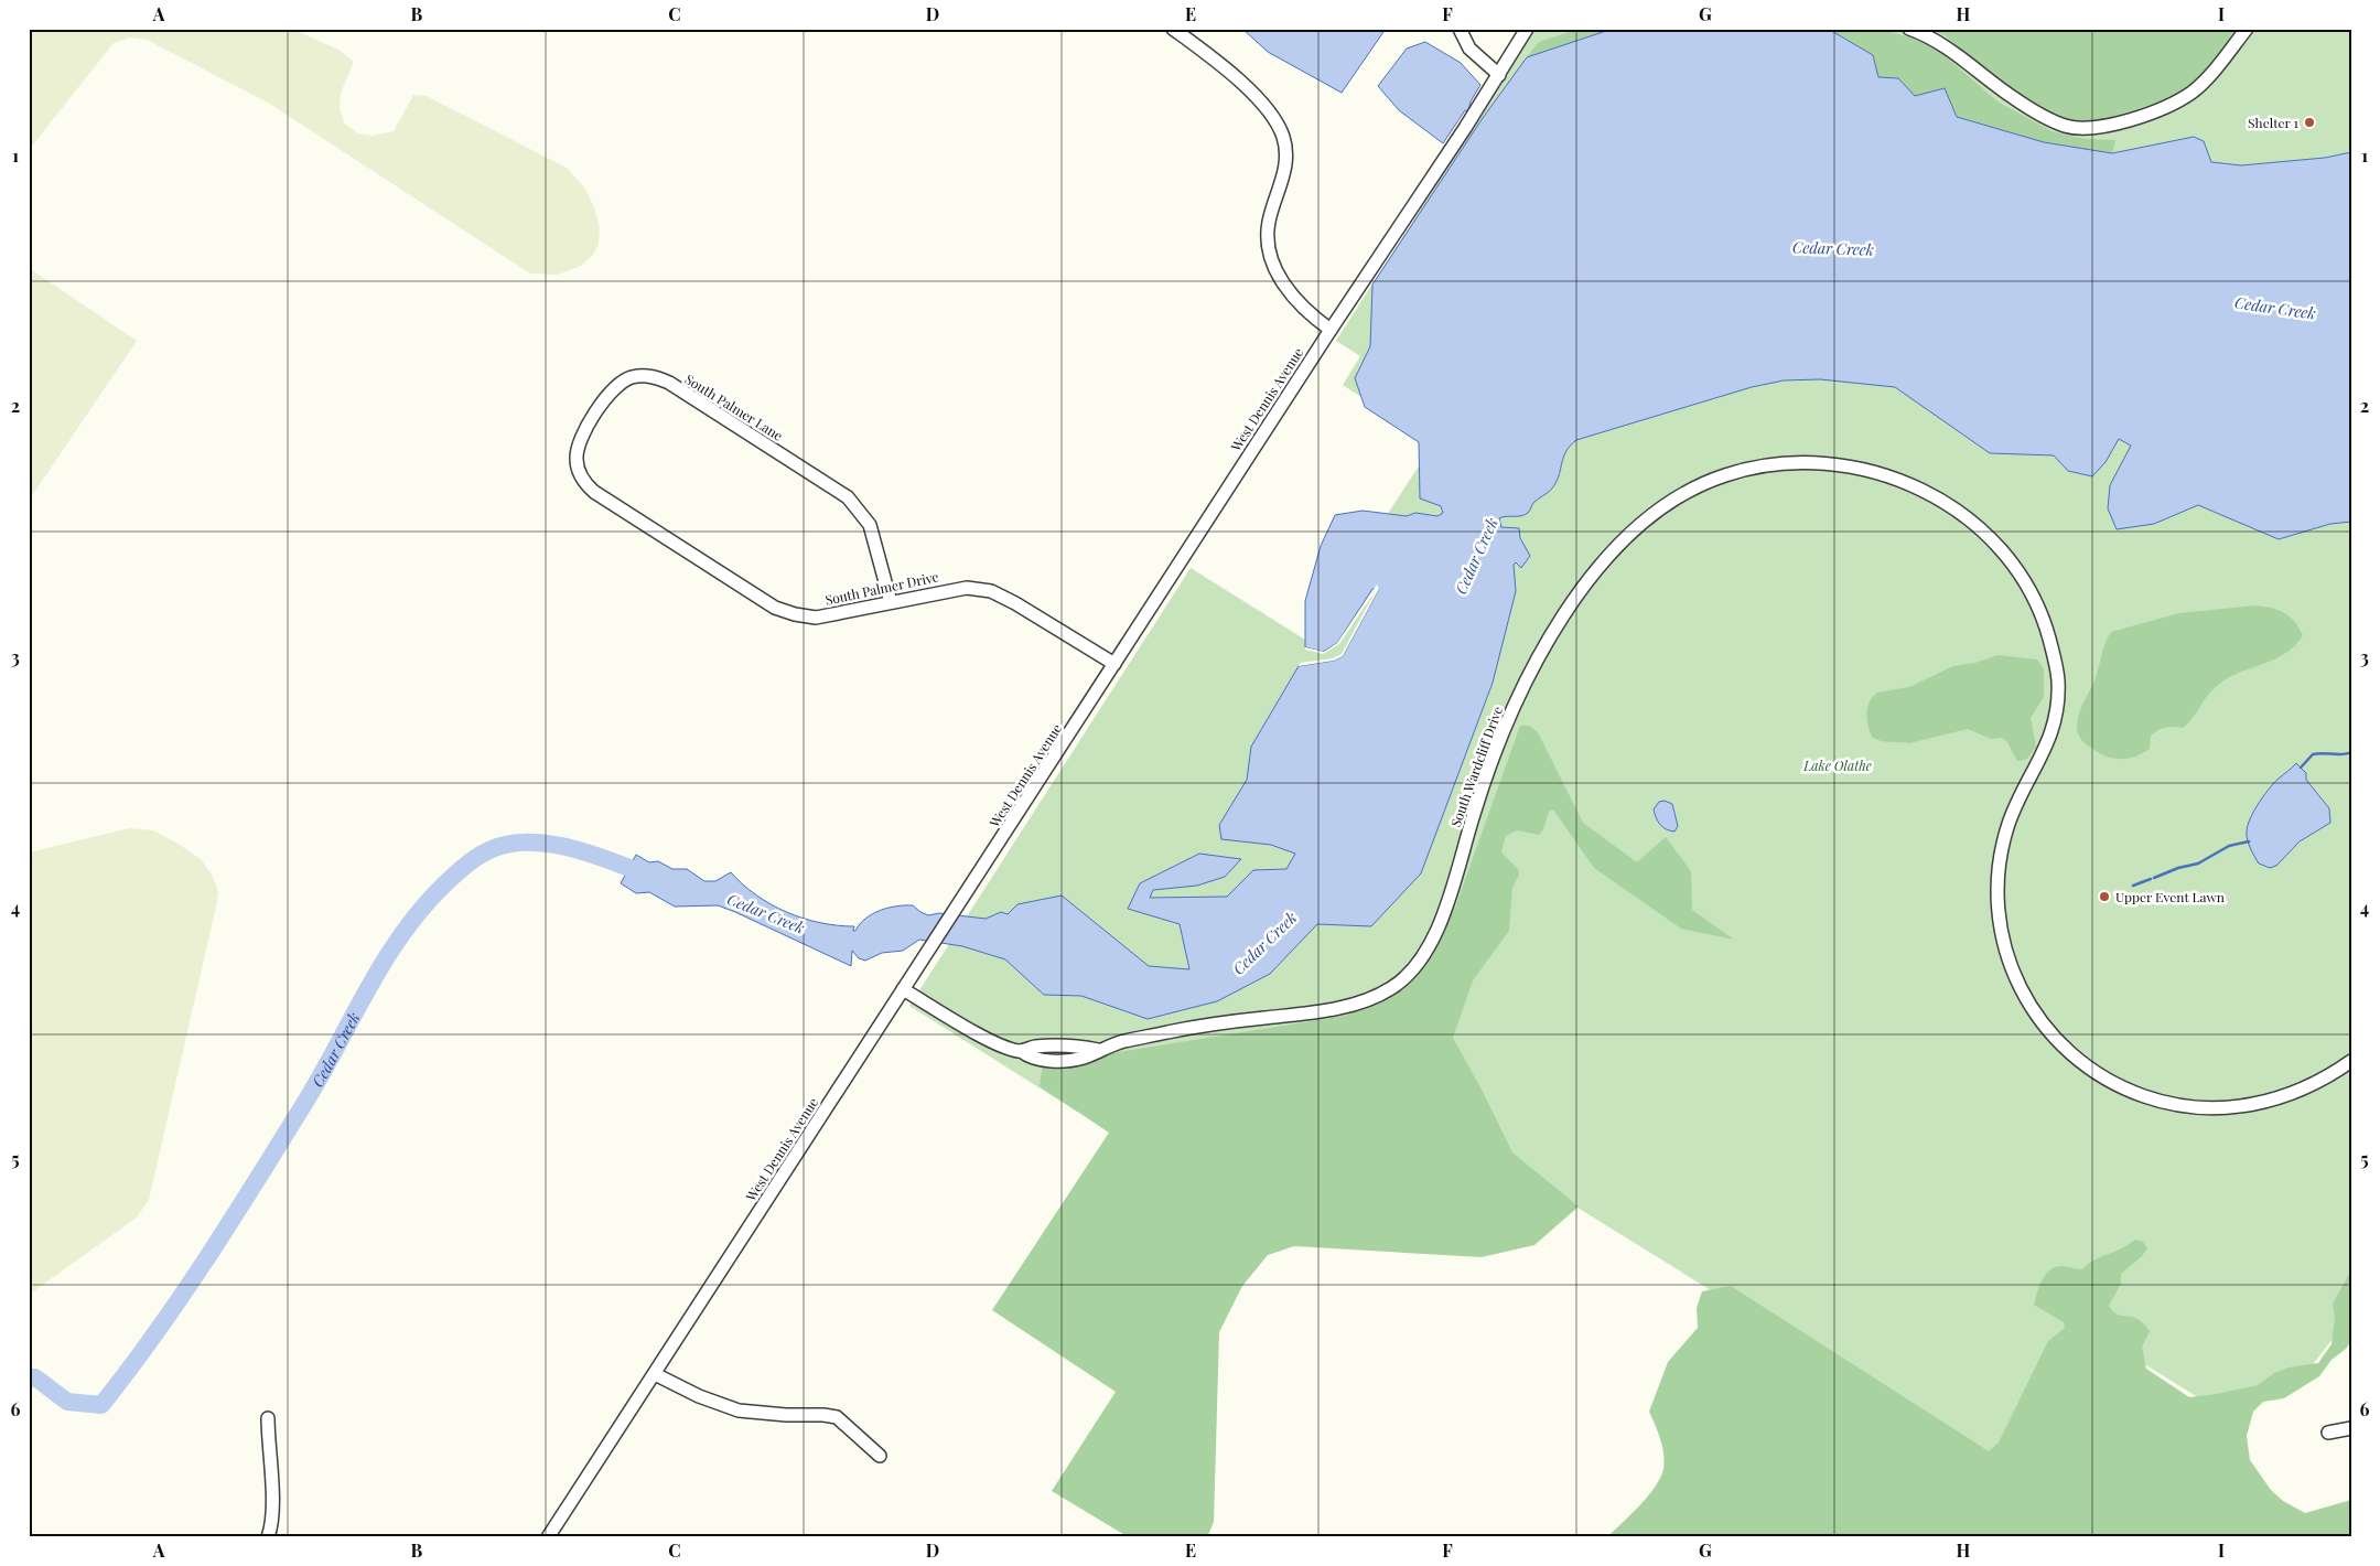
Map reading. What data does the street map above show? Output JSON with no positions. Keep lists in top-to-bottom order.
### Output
{
  "streets": {
    "street": [
      "West Dennis Avenue",
      "South Palmer Lane",
      "South Palmer Drive",
      "South Wardcliff Drive"
    ]
  },
  "crossings": [
    ["West Dennis Avenue", "South Palmer Drive"],
    ["West Dennis Avenue", "South Wardcliff Drive"],
    ["South Palmer Lane", "South Palmer Drive"]
  ],
  "water": ["Cedar Creek"],
  "parks": ["Lake Olathe"],
  "places": ["Shelter 1", "Upper Event Lawn"],
  "grid": {
    "columns": [
      "A",
      "B",
      "C",
      "D",
      "E",
      "F",
      "G",
      "H",
      "I"
    ],
    "rows": [
      "1",
      "2",
      "3",
      "4",
      "5",
      "6"
    ]
  }
}
